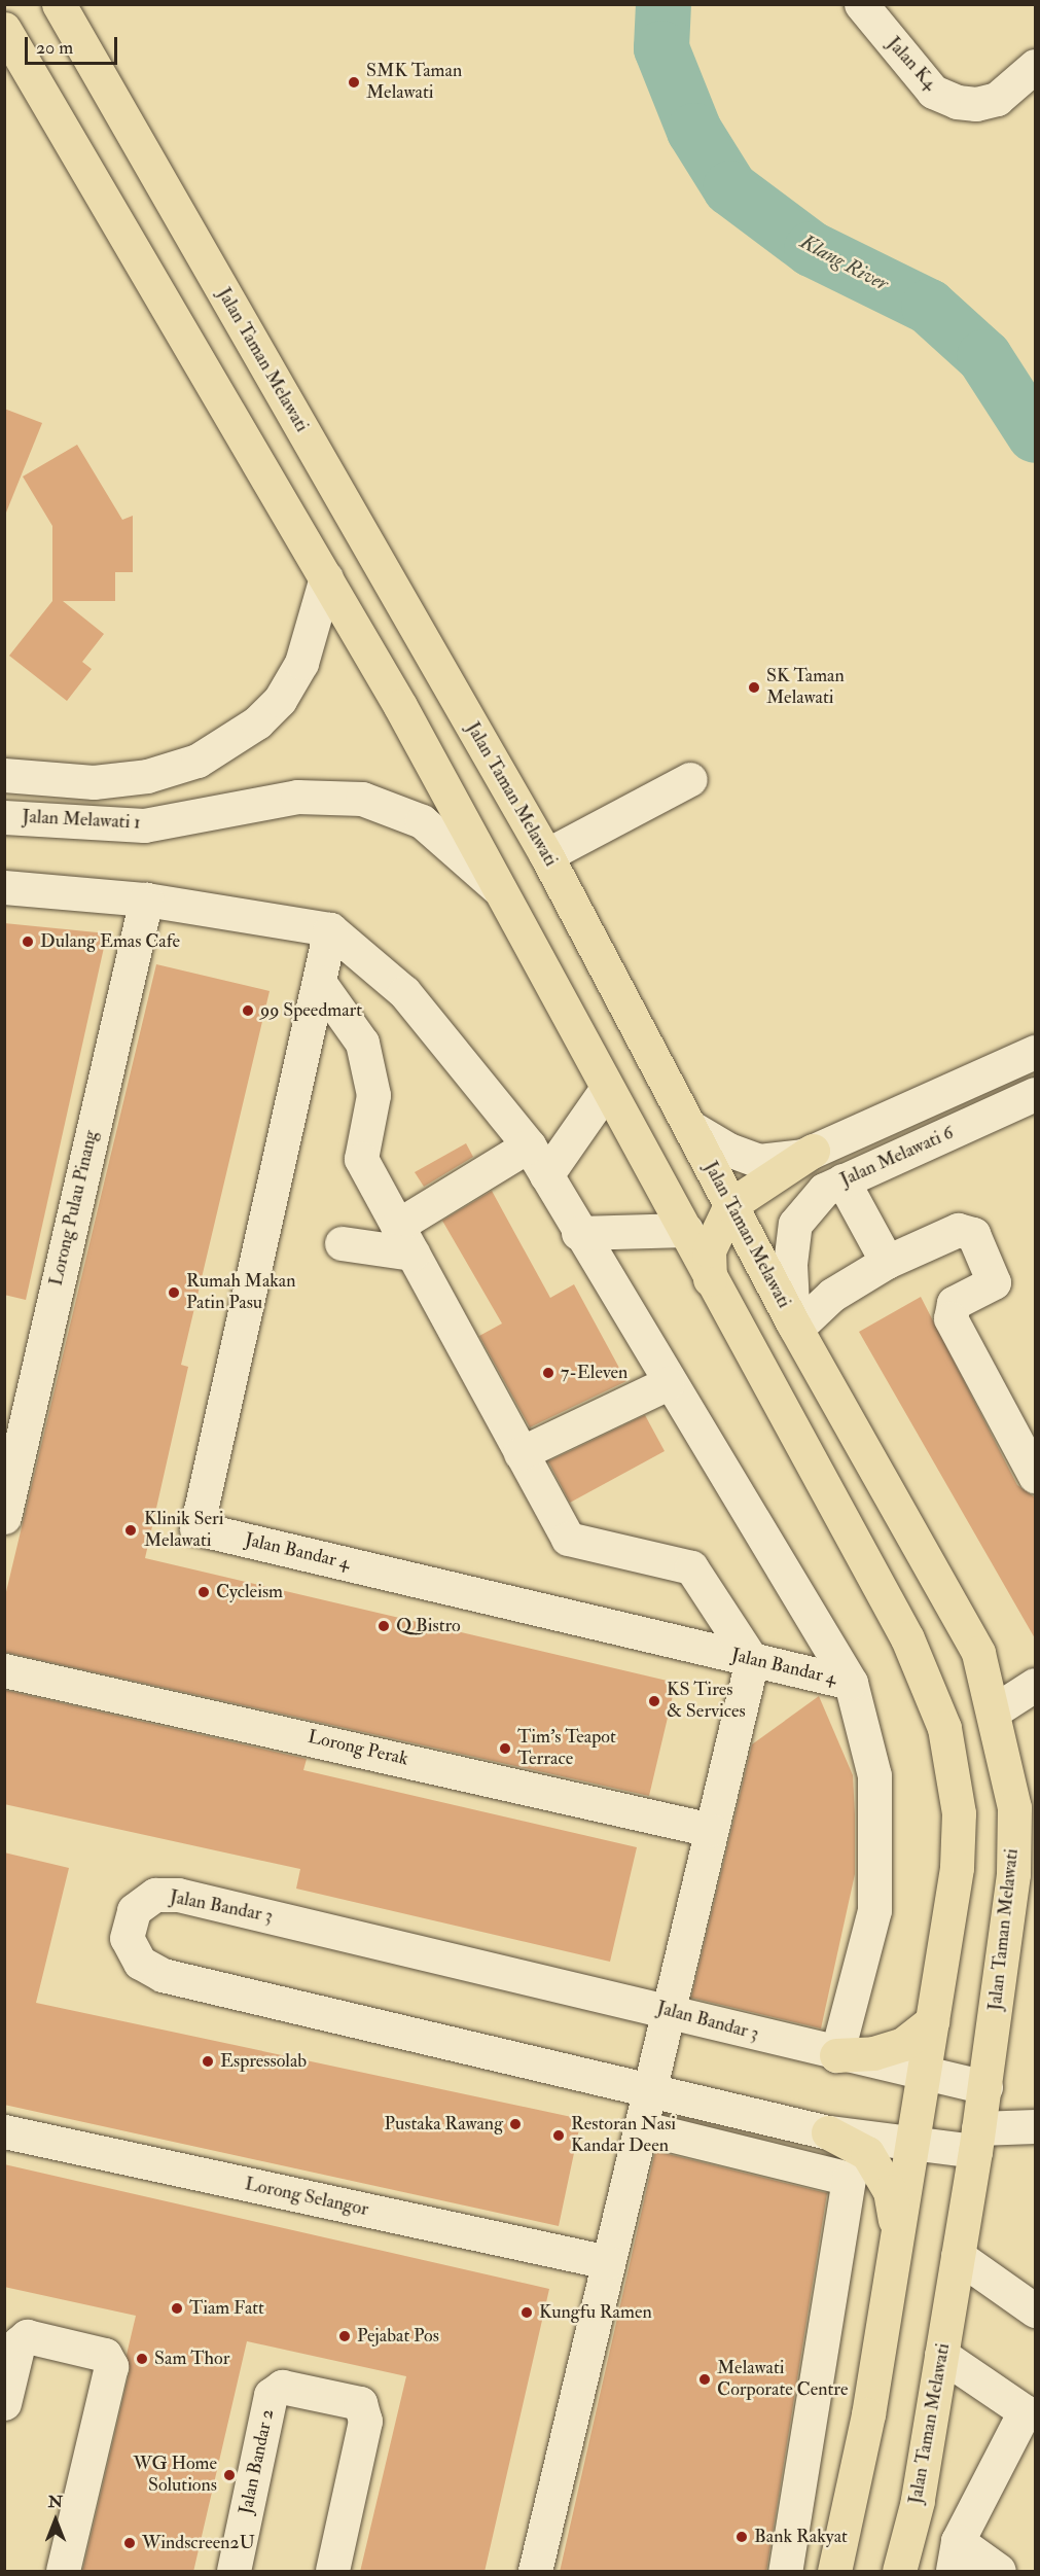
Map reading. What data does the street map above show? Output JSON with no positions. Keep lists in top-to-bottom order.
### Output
{
  "streets": {
    "main road": ["Jalan Taman Melawati"],
    "street": [
      "Jalan K4",
      "Jalan Melawati 1",
      "Jalan Melawati 6",
      "Lorong Pulau Pinang",
      "Jalan Bandar 4",
      "Lorong Perak",
      "Jalan Bandar 3",
      "Lorong Selangor",
      "Jalan Bandar 2"
    ]
  },
  "crossings": [
    ["Jalan Taman Melawati", "Jalan Melawati 6"],
    ["Jalan Taman Melawati", "Jalan Bandar 3"]
  ],
  "water": ["Klang River"],
  "places": [
    "SMK Taman Melawati",
    "SK Taman Melawati",
    "Dulang Emas Cafe",
    "99 Speedmart",
    "Rumah Makan Patin Pasu",
    "7-Eleven",
    "Klinik Seri Melawati",
    "Cycleism",
    "Q Bistro",
    "KS Tires & Services",
    "Tim's Teapot Terrace",
    "Espressolab",
    "Pustaka Rawang",
    "Restoran Nasi Kandar Deen",
    "Tiam Fatt",
    "Kungfu Ramen",
    "Pejabat Pos",
    "Sam Thor",
    "Melawati Corporate Centre",
    "WG Home Solutions",
    "Bank Rakyat",
    "Windscreen2U"
  ],
  "scale_bar": "20 m",
  "north": "top"
}
